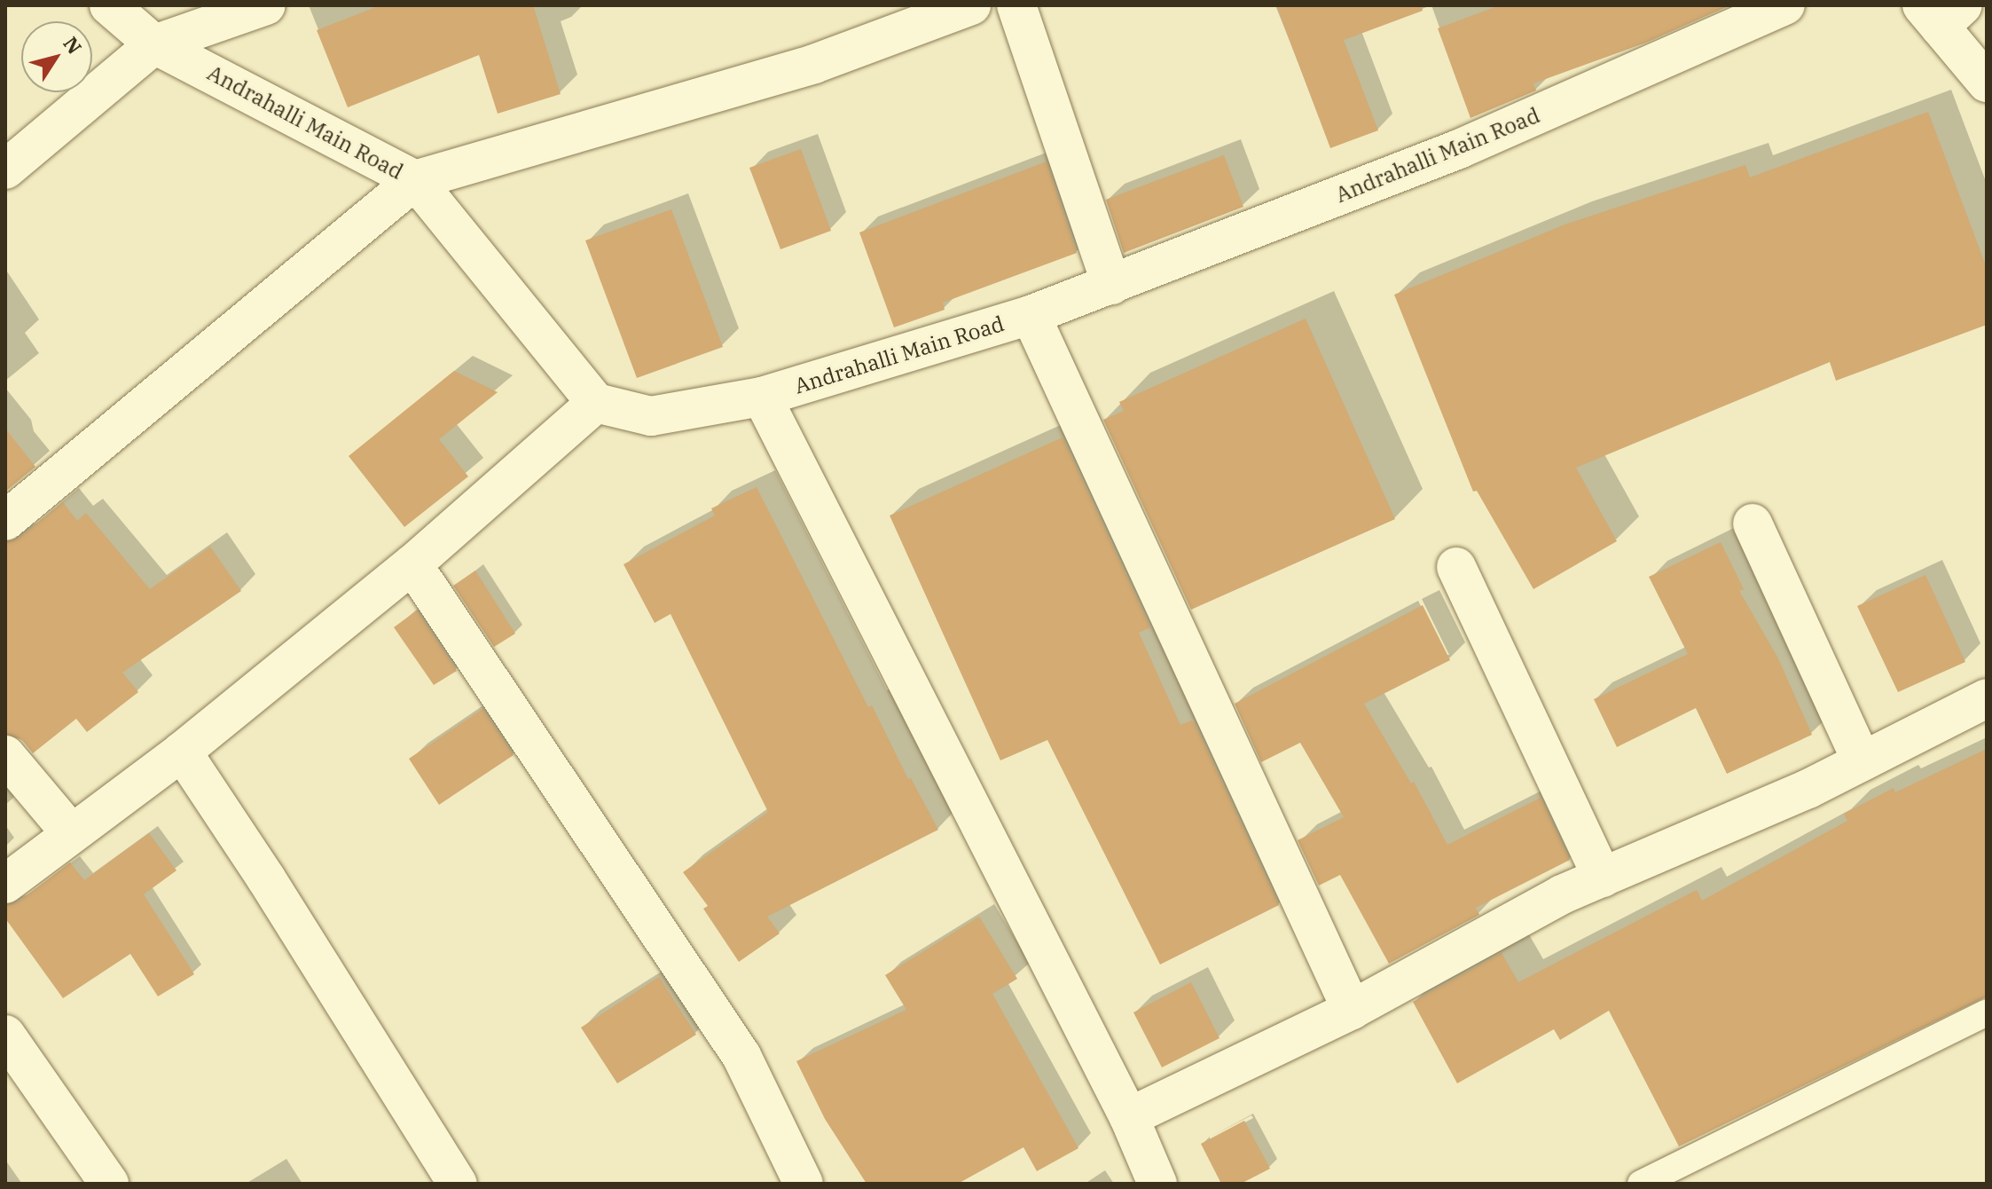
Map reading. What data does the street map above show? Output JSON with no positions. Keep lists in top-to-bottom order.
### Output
{
  "streets": {
    "street": ["Andrahalli Main Road"]
  },
  "north": "top right"
}
